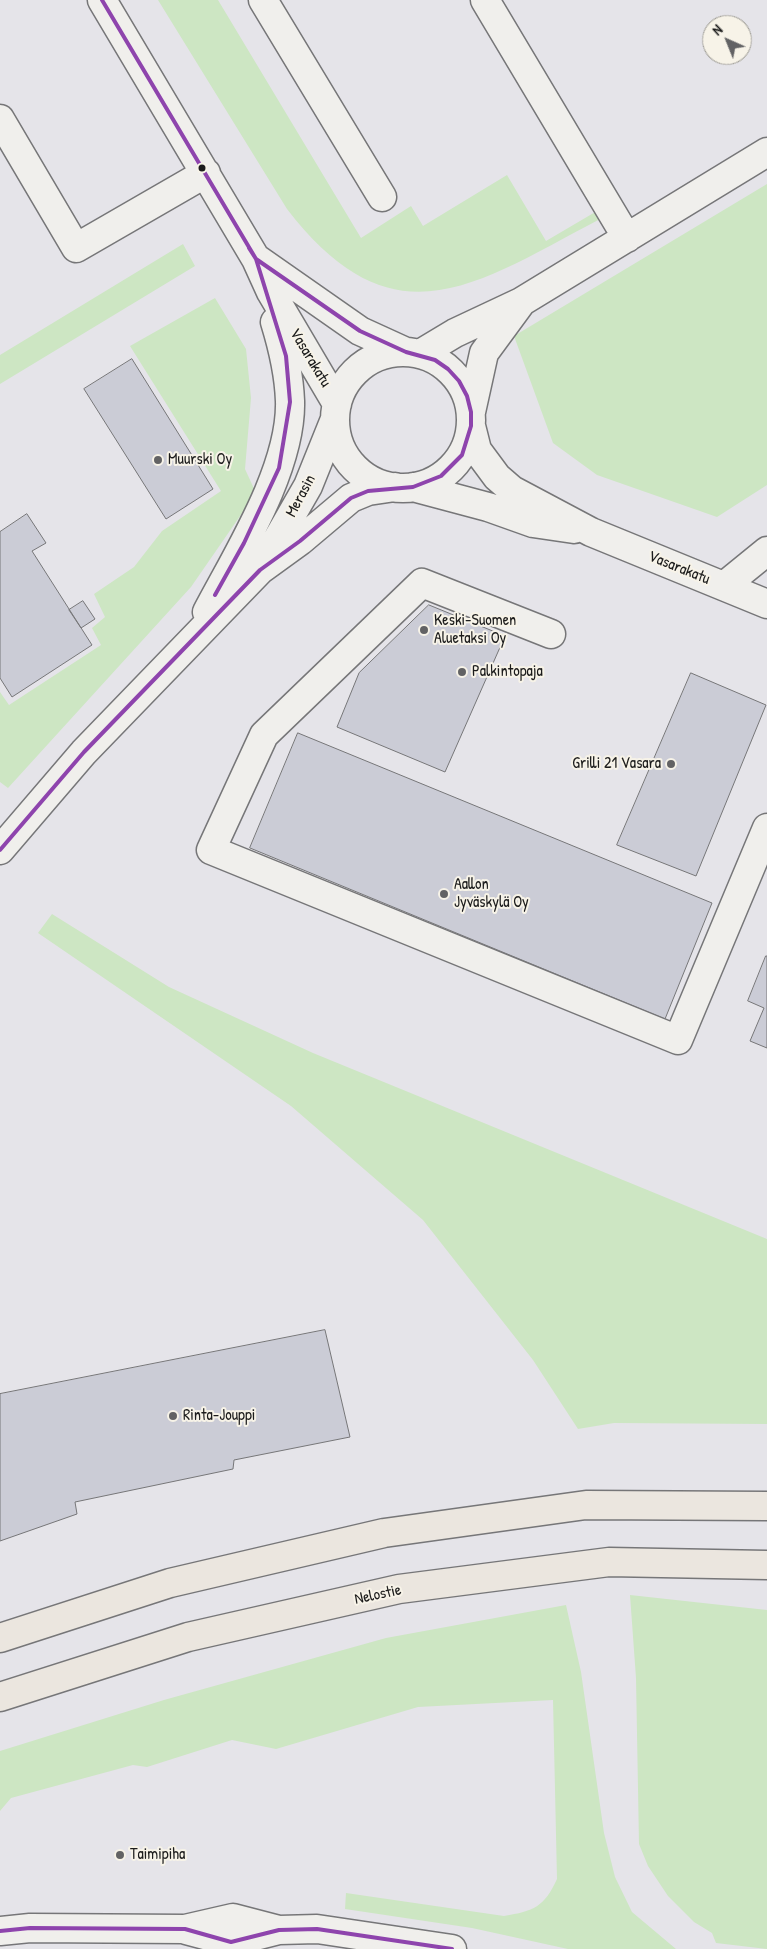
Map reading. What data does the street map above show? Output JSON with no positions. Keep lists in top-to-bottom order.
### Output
{
  "streets": {
    "highway": ["Nelostie"],
    "street": ["Vasarakatu", "Merasin"]
  },
  "crossings": [
    ["Vasarakatu", "Merasin"]
  ],
  "places": [
    "Muurski Oy",
    "Keski-Suomen Aluetaksi Oy",
    "Palkintopaja",
    "Grilli 21 Vasara",
    "Aallon Jyväskylä Oy",
    "Rinta-Jouppi",
    "Taimipiha"
  ],
  "north": "top left"
}
